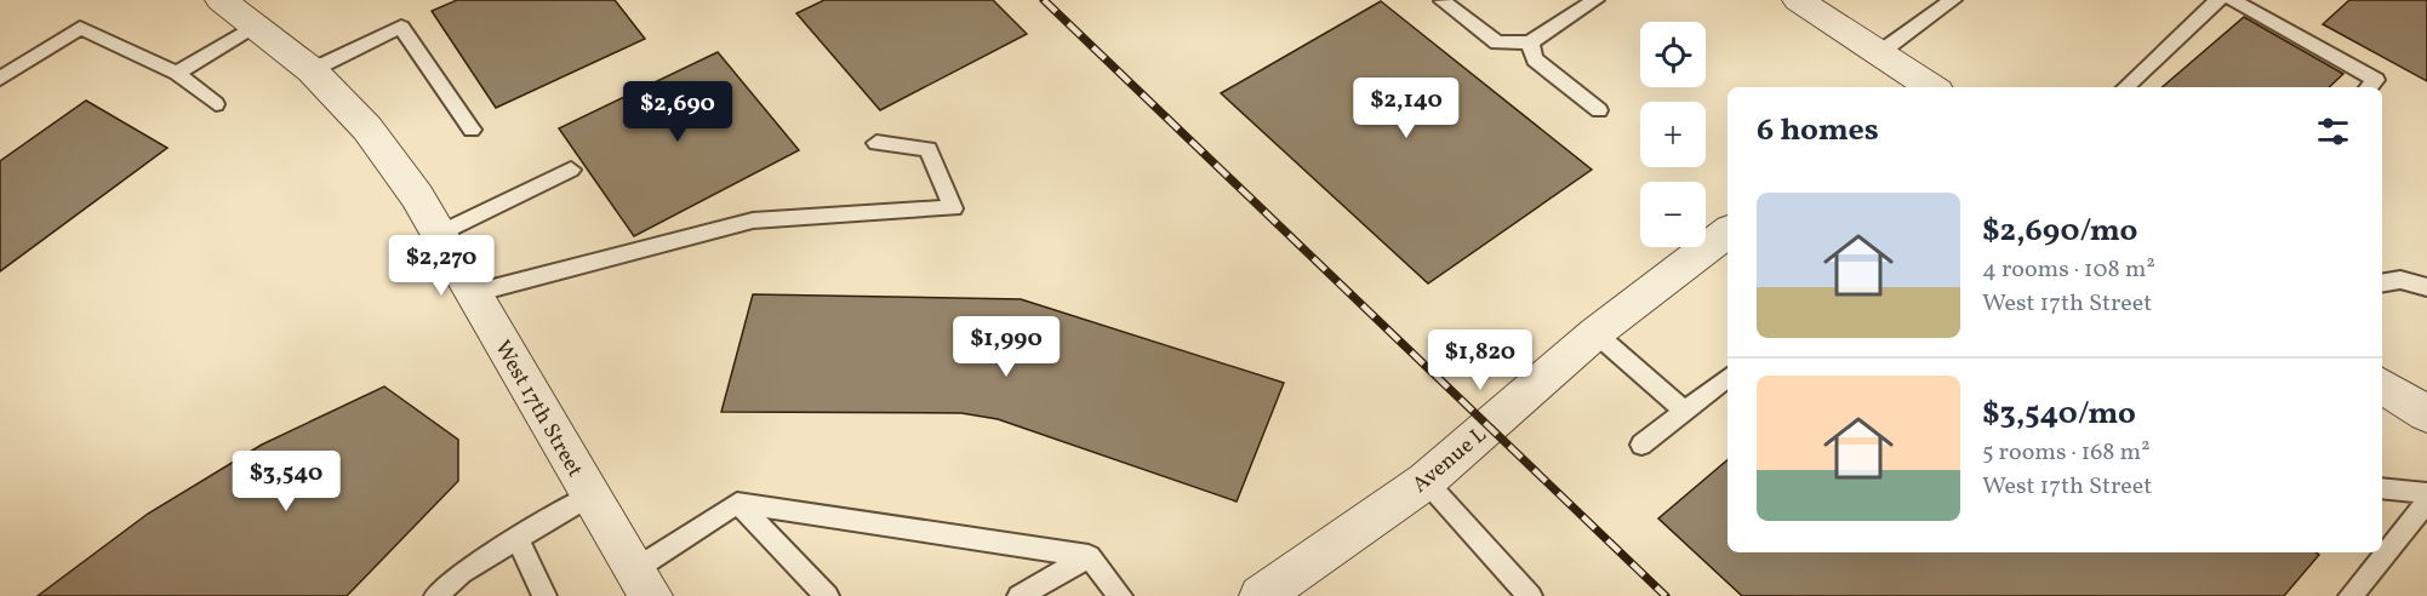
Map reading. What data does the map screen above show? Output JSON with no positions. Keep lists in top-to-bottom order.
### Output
{
  "streets": {
    "street": ["West 17th Street", "Avenue L"]
  },
  "page": {
    "map_buttons": ["+", "−"],
    "price": [
      "$2,140",
      "$2,690",
      "$2,270",
      "$1,990",
      "$1,820",
      "$3,540"
    ],
    "heading": "6 homes",
    "list": [
      {
        "name": "$2,690/mo",
        "note": "4 rooms · 108 m² · West 17th Street"
      },
      {
        "name": "$3,540/mo",
        "note": "5 rooms · 168 m² · West 17th Street"
      }
    ]
  }
}
